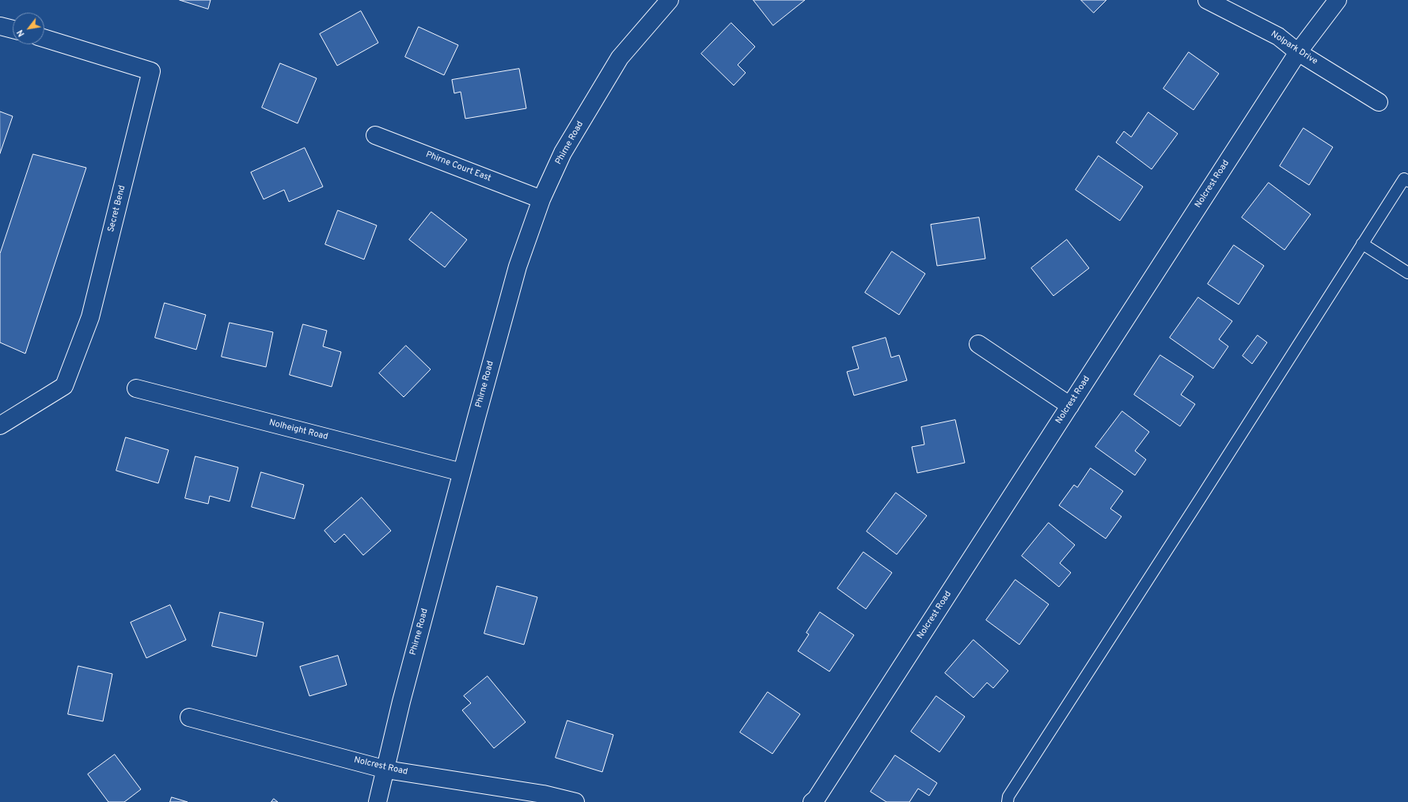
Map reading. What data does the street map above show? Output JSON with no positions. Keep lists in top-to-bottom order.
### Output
{
  "streets": {
    "street": [
      "Nolpark Drive",
      "Phirne Road",
      "Phirne Court East",
      "Nolcrest Road",
      "Secret Bend",
      "Nolheight Road"
    ]
  },
  "crossings": [
    ["Nolpark Drive", "Nolcrest Road"],
    ["Phirne Road", "Phirne Court East"],
    ["Phirne Road", "Nolcrest Road"],
    ["Phirne Road", "Nolheight Road"]
  ],
  "north": "bottom left"
}
